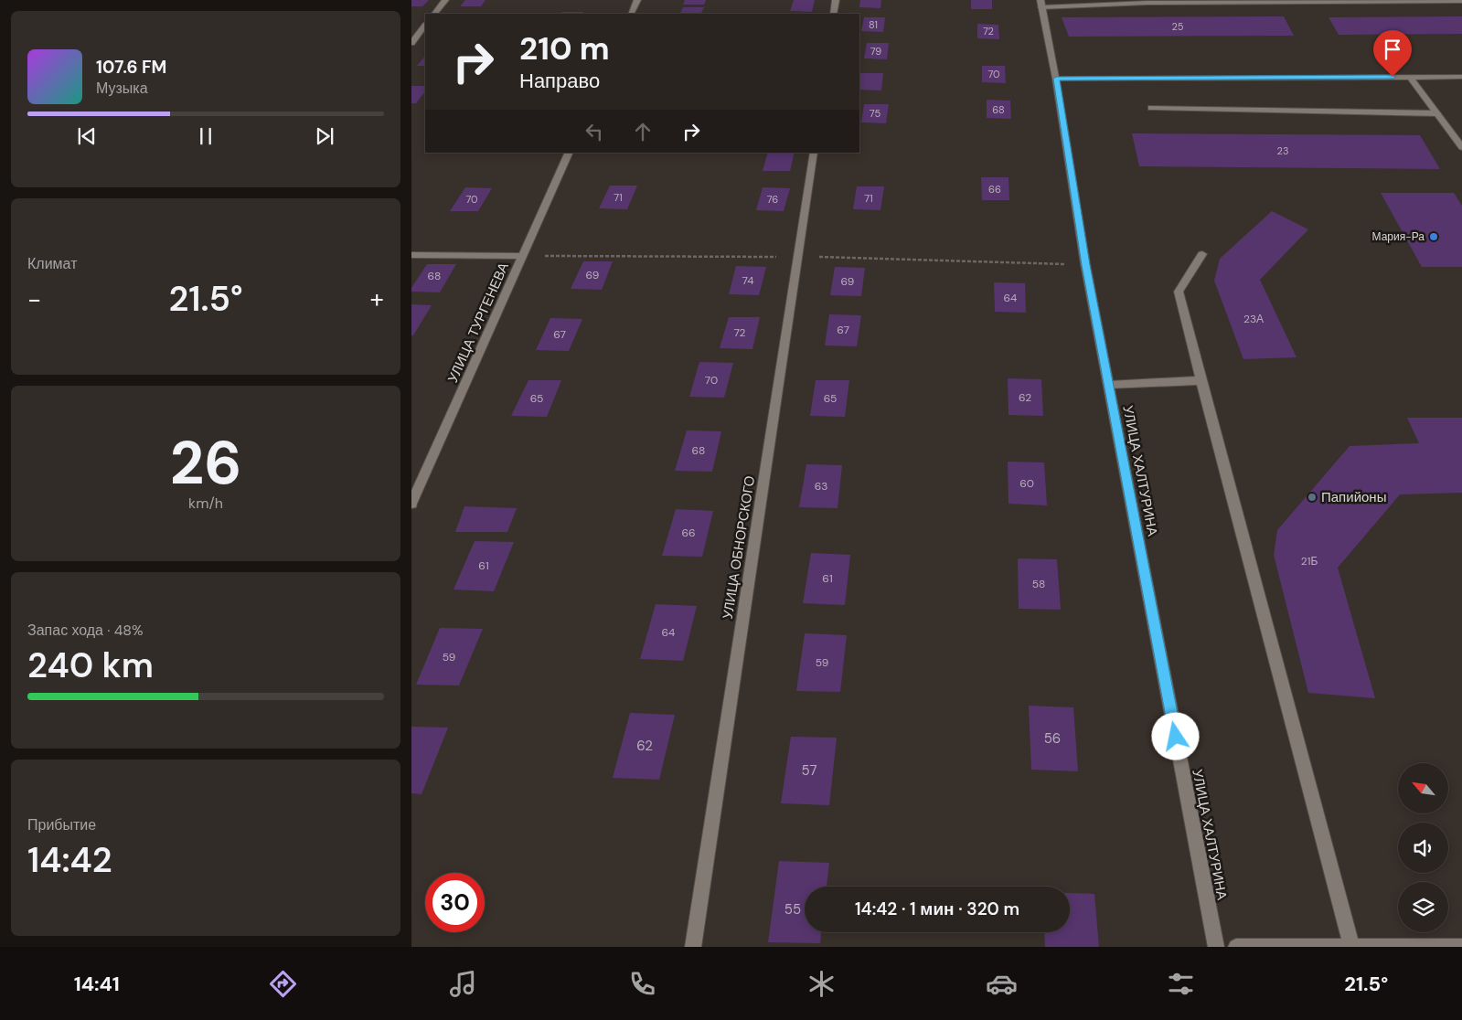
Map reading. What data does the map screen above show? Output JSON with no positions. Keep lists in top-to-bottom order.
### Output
{
  "streets": {
    "street": ["УЛИЦА ТУРГЕНЕВА", "УЛИЦА ХАЛТУРИНА", "УЛИЦА ОБНОРСКОГО"]
  },
  "places": ["Мария-Ра", "Папийоны"],
  "house_numbers": [
    "81",
    "25",
    "72",
    "79",
    "70",
    "68",
    "75",
    "23",
    "66",
    "71",
    "71",
    "70",
    "76",
    "69",
    "68",
    "74",
    "69",
    "64",
    "23А",
    "67",
    "72",
    "67",
    "70",
    "62",
    "65",
    "65",
    "68",
    "60",
    "63",
    "66",
    "21Б",
    "61",
    "61",
    "58",
    "64",
    "59",
    "59",
    "56",
    "62",
    "57",
    "55"
  ],
  "north": "top left",
  "page": {
    "turn": ["210 m", "Направо"],
    "song": ["107.6 FM", "Музыка"],
    "tile": [
      "Климат",
      ["26", "km/h"],
      ["Запас хода · 48%", "240 km"],
      ["Прибытие", "14:42"]
    ],
    "heat": ["−", "21.5°", "+"],
    "limit": "30",
    "trip": "14:42 · 1 мин · 320 m",
    "tabs": ["14:41", "21.5°"]
  }
}
